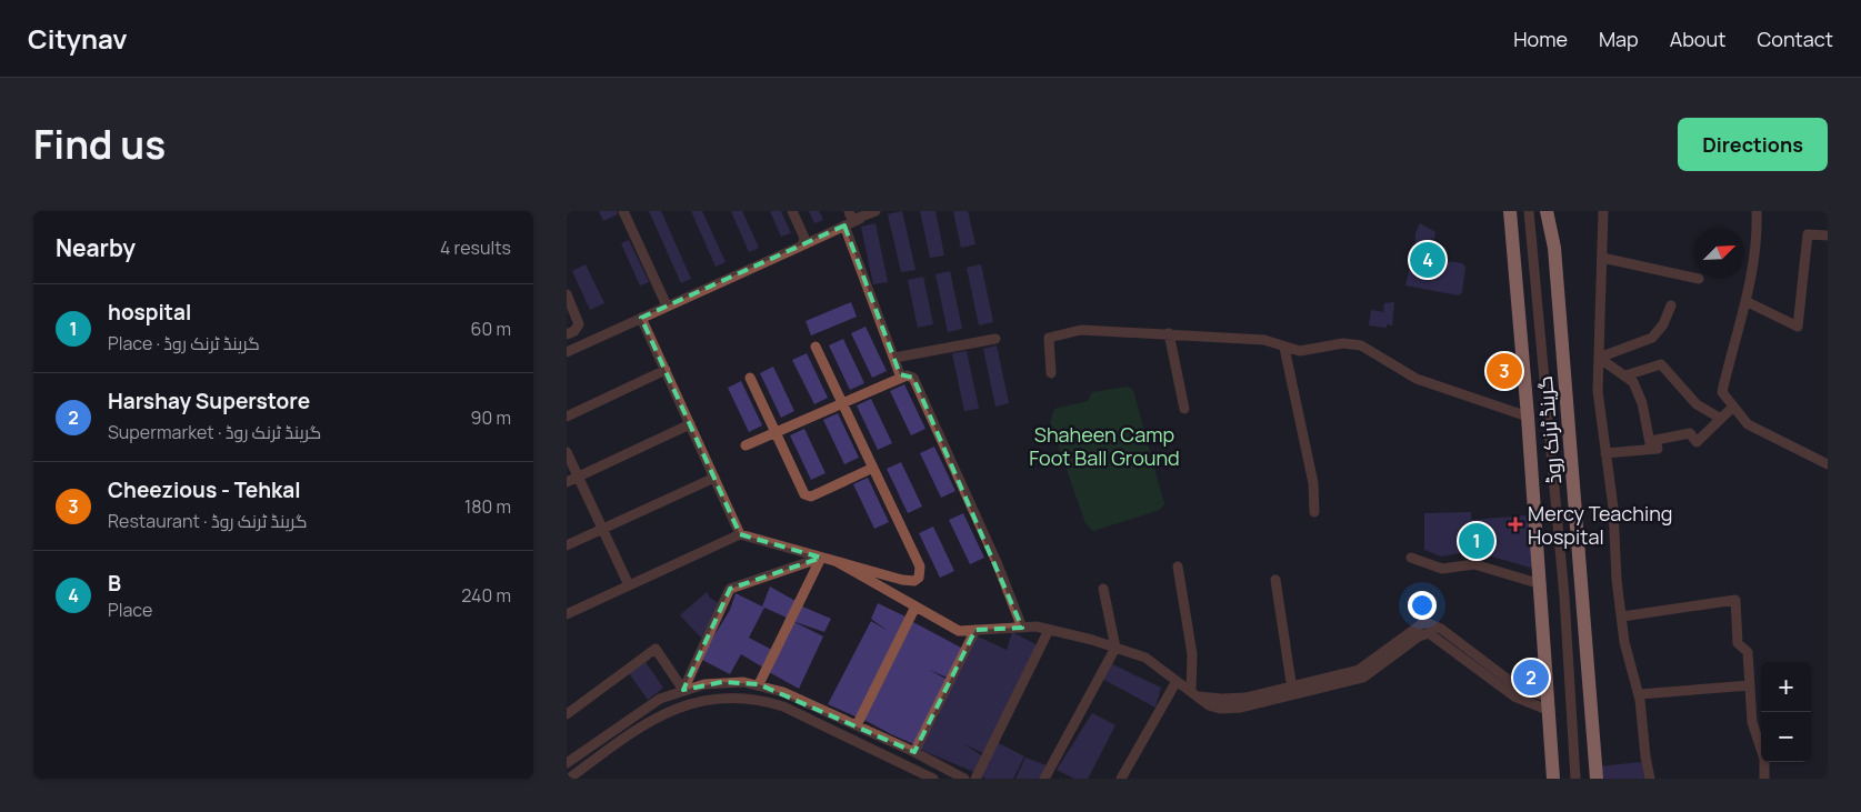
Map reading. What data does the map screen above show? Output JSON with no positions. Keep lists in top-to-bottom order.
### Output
{
  "streets": {
    "highway": ["گرینڈ ٹرنک روڈ"]
  },
  "parks": ["Shaheen Camp Foot Ball Ground"],
  "places": {
    "health": ["Mercy Teaching Hospital"]
  },
  "north": "top right",
  "page": {
    "header": "Citynav",
    "nav": [
      "Home",
      "Map",
      "About",
      "Contact"
    ],
    "title": "Find us",
    "buttons": "Directions",
    "heading": ["Nearby", "4 results"],
    "pins": [
      "4",
      "3",
      "1",
      "2"
    ],
    "list": [
      {
        "mark": "1",
        "name": "hospital",
        "note": "Place · گرینڈ ٹرنک روڈ",
        "value": "60 m"
      },
      {
        "mark": "2",
        "name": "Harshay Superstore",
        "note": "Supermarket · گرینڈ ٹرنک روڈ",
        "value": "90 m"
      },
      {
        "mark": "3",
        "name": "Cheezious - Tehkal",
        "note": "Restaurant · گرینڈ ٹرنک روڈ",
        "value": "180 m"
      },
      {
        "mark": "4",
        "name": "B",
        "note": "Place",
        "value": "240 m"
      }
    ],
    "map_buttons": ["+", "−"]
  }
}
